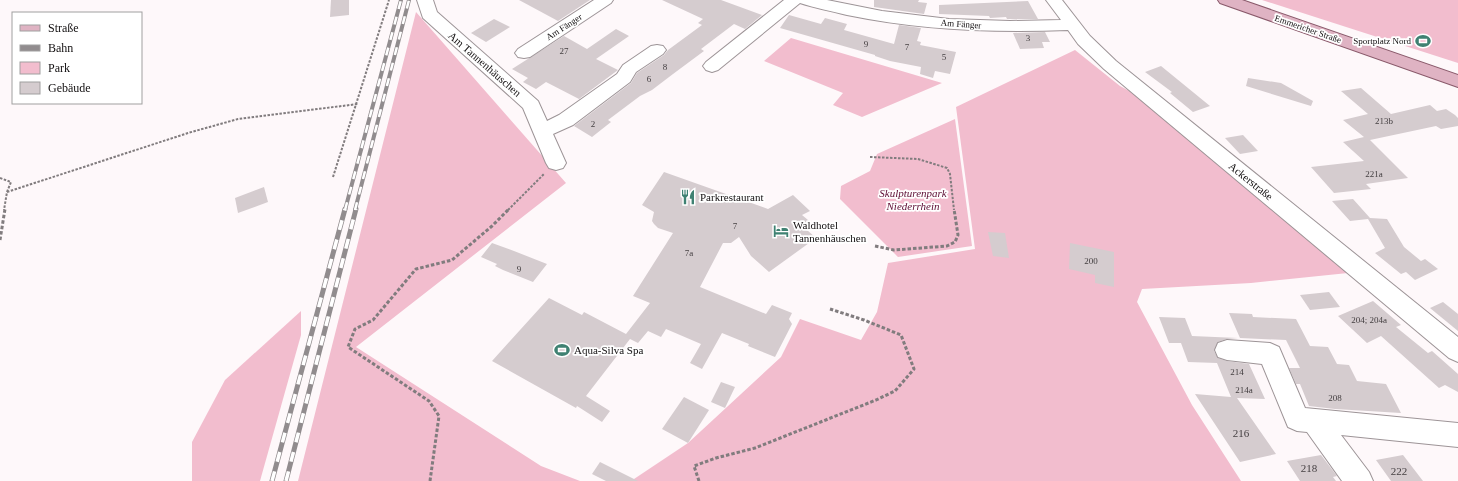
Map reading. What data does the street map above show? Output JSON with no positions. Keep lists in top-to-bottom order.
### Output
{
  "streets": {
    "main road": ["Emmericher Straße"],
    "street": ["Am Fänger", "Am Tannenhäuschen", "Ackerstraße"]
  },
  "crossings": [
    ["Am Fänger", "Ackerstraße"]
  ],
  "parks": ["Skulpturenpark Niederrhein"],
  "places": {
    "sports": ["Sportplatz Nord", "Aqua-Silva Spa"],
    "restaurant": ["Parkrestaurant"],
    "hotel": ["Waldhotel Tannenhäuschen"]
  },
  "house_numbers": [
    "3",
    "9",
    "7",
    "27",
    "5",
    "8",
    "6",
    "213b",
    "2",
    "221a",
    "7",
    "7a",
    "200",
    "9",
    "204; 204a",
    "214",
    "214a",
    "208",
    "216",
    "218",
    "222"
  ],
  "legend": [
    "Straße",
    "Bahn",
    "Park",
    "Gebäude"
  ]
}
